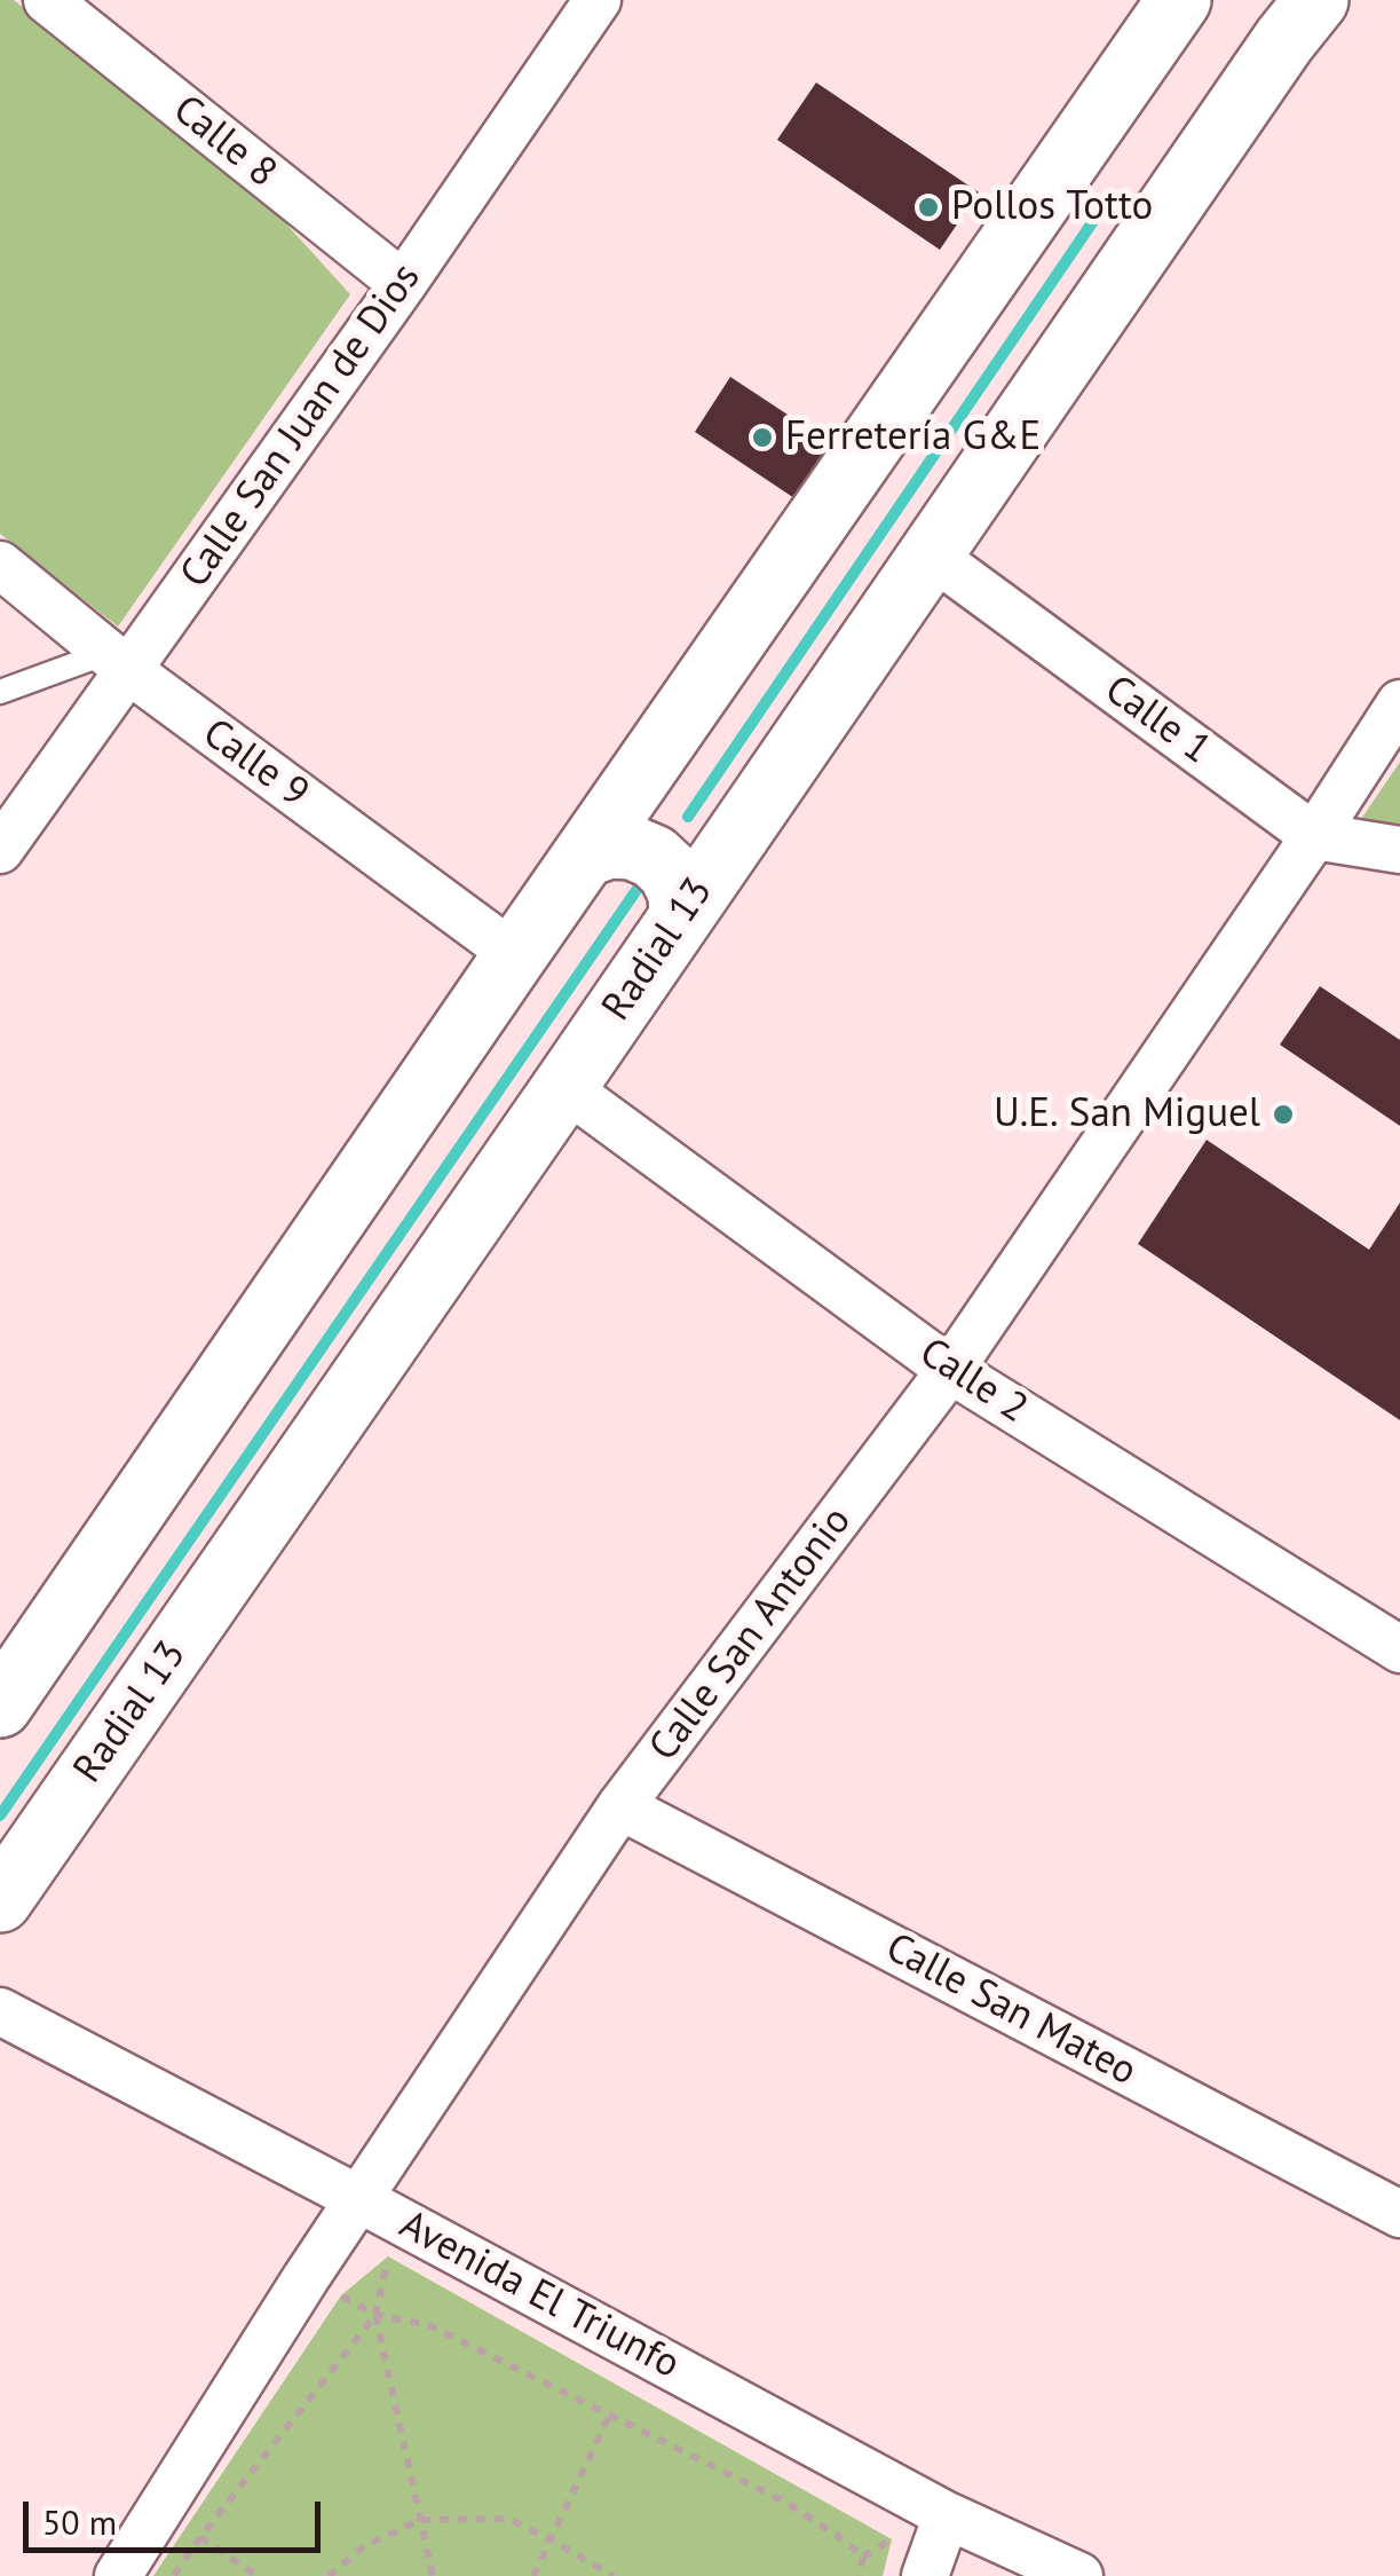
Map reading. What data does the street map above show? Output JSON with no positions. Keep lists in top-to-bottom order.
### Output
{
  "streets": {
    "main road": ["Radial 13"],
    "street": [
      "Calle 8",
      "Calle San Juan de Dios",
      "Calle 1",
      "Calle 9",
      "Calle 2",
      "Calle San Antonio",
      "Calle San Mateo",
      "Avenida El Triunfo"
    ]
  },
  "crossings": [
    ["Calle 8", "Calle San Juan de Dios"],
    ["Calle San Juan de Dios", "Calle 9"],
    ["Calle 1", "Radial 13"],
    ["Calle 1", "Calle San Antonio"],
    ["Radial 13", "Calle 2"],
    ["Calle 2", "Calle San Antonio"],
    ["Calle San Antonio", "Calle San Mateo"],
    ["Calle San Antonio", "Avenida El Triunfo"]
  ],
  "places": ["Pollos Totto", "Ferretería G&E", "U.E. San Miguel"],
  "scale_bar": "50 m"
}
